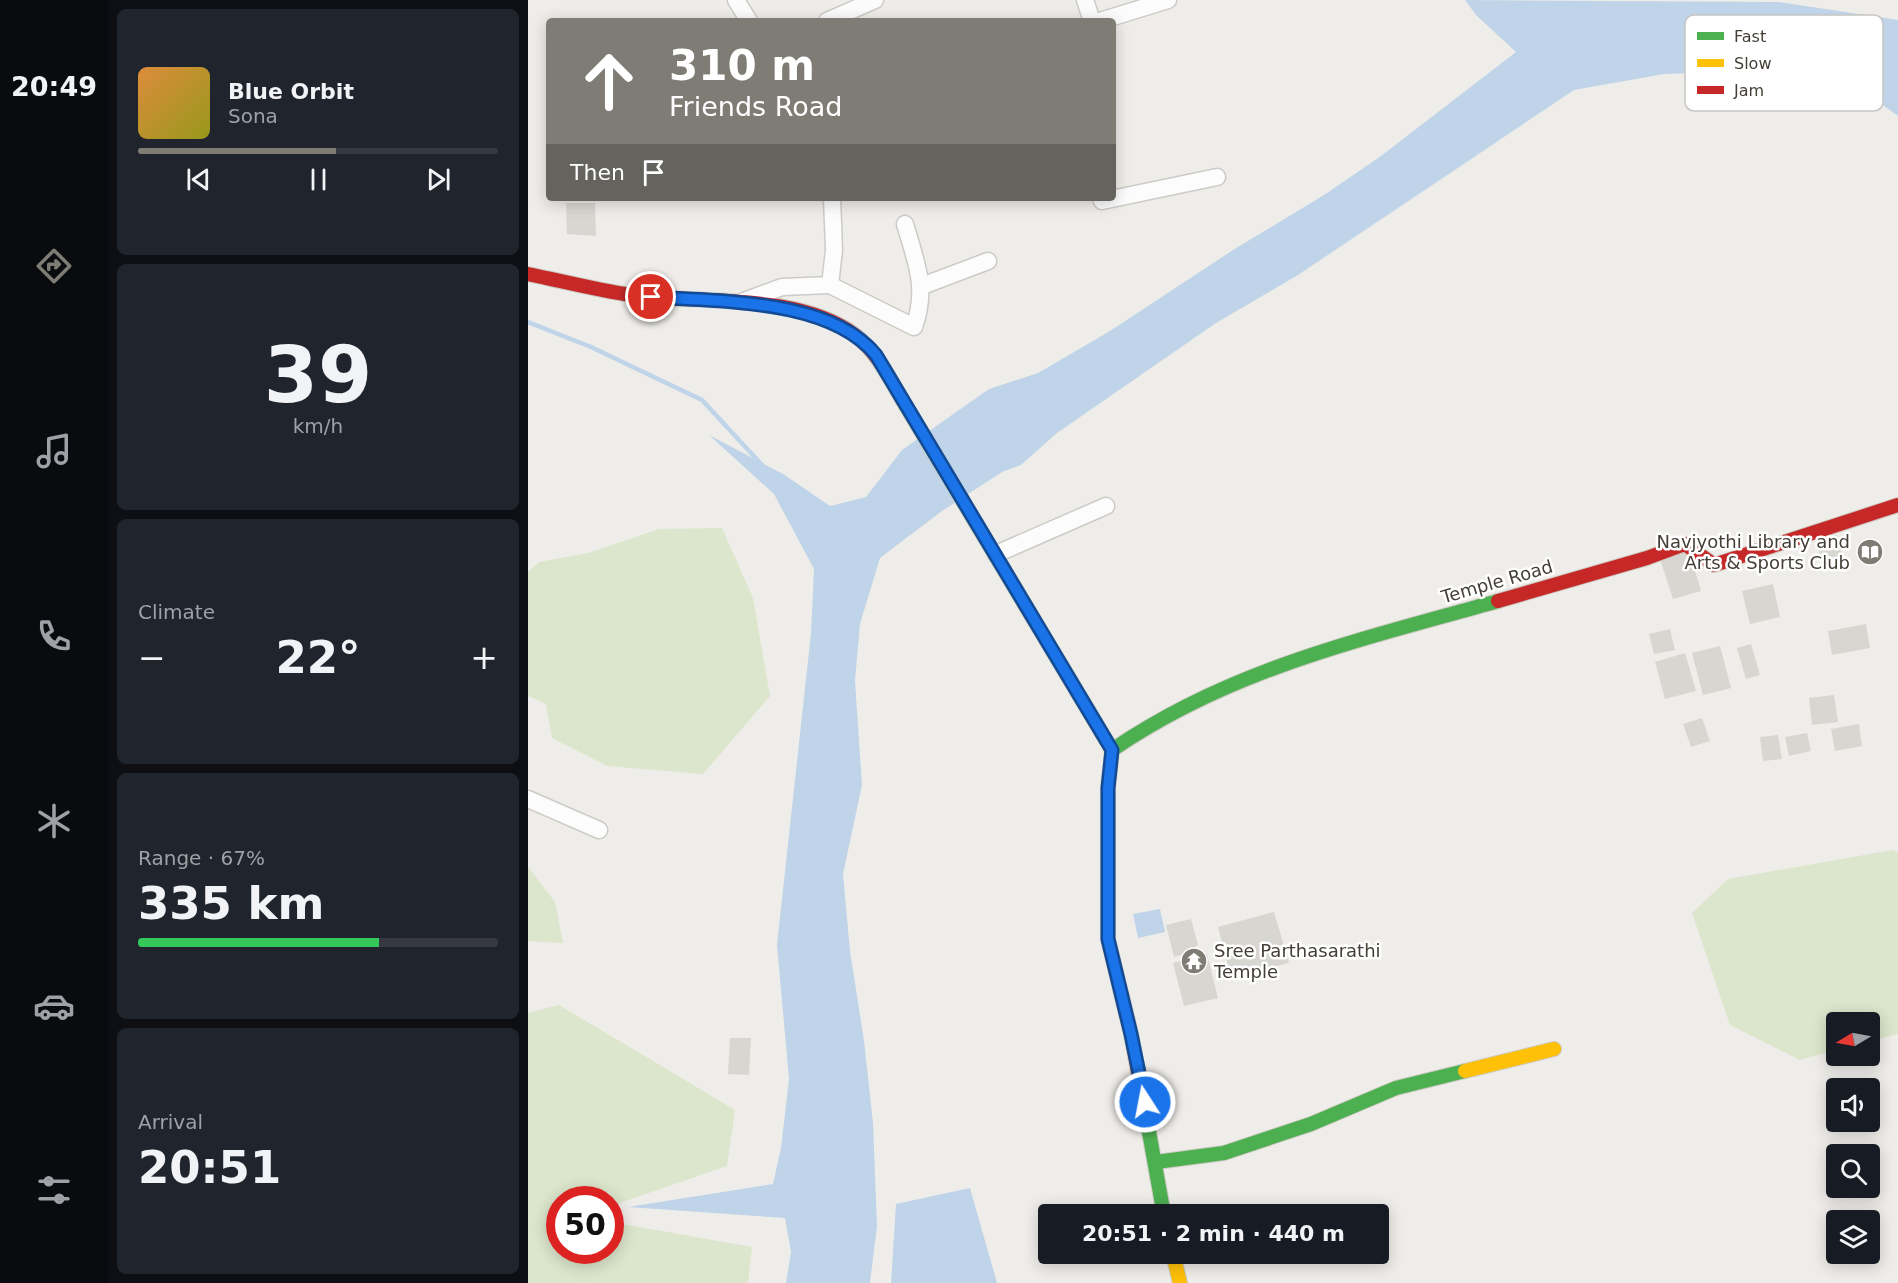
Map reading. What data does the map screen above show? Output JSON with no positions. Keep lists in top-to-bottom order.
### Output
{
  "streets": {
    "main road": ["Temple Road"]
  },
  "places": {
    "library": ["Navjyothi Library and Arts & Sports Club"],
    "temple": ["Sree Parthasarathi Temple"]
  },
  "legend": ["Fast", "Slow", "Jam"],
  "north": "left",
  "page": {
    "tabs": "20:49",
    "turn": ["310 m", "Friends Road"],
    "song": ["Blue Orbit", "Sona"],
    "then": "Then",
    "tile": [
      ["39", "km/h"],
      "Climate",
      ["Range · 67%", "335 km"],
      ["Arrival", "20:51"]
    ],
    "heat": ["−", "22°", "+"],
    "limit": "50",
    "trip": "20:51 · 2 min · 440 m"
  }
}
